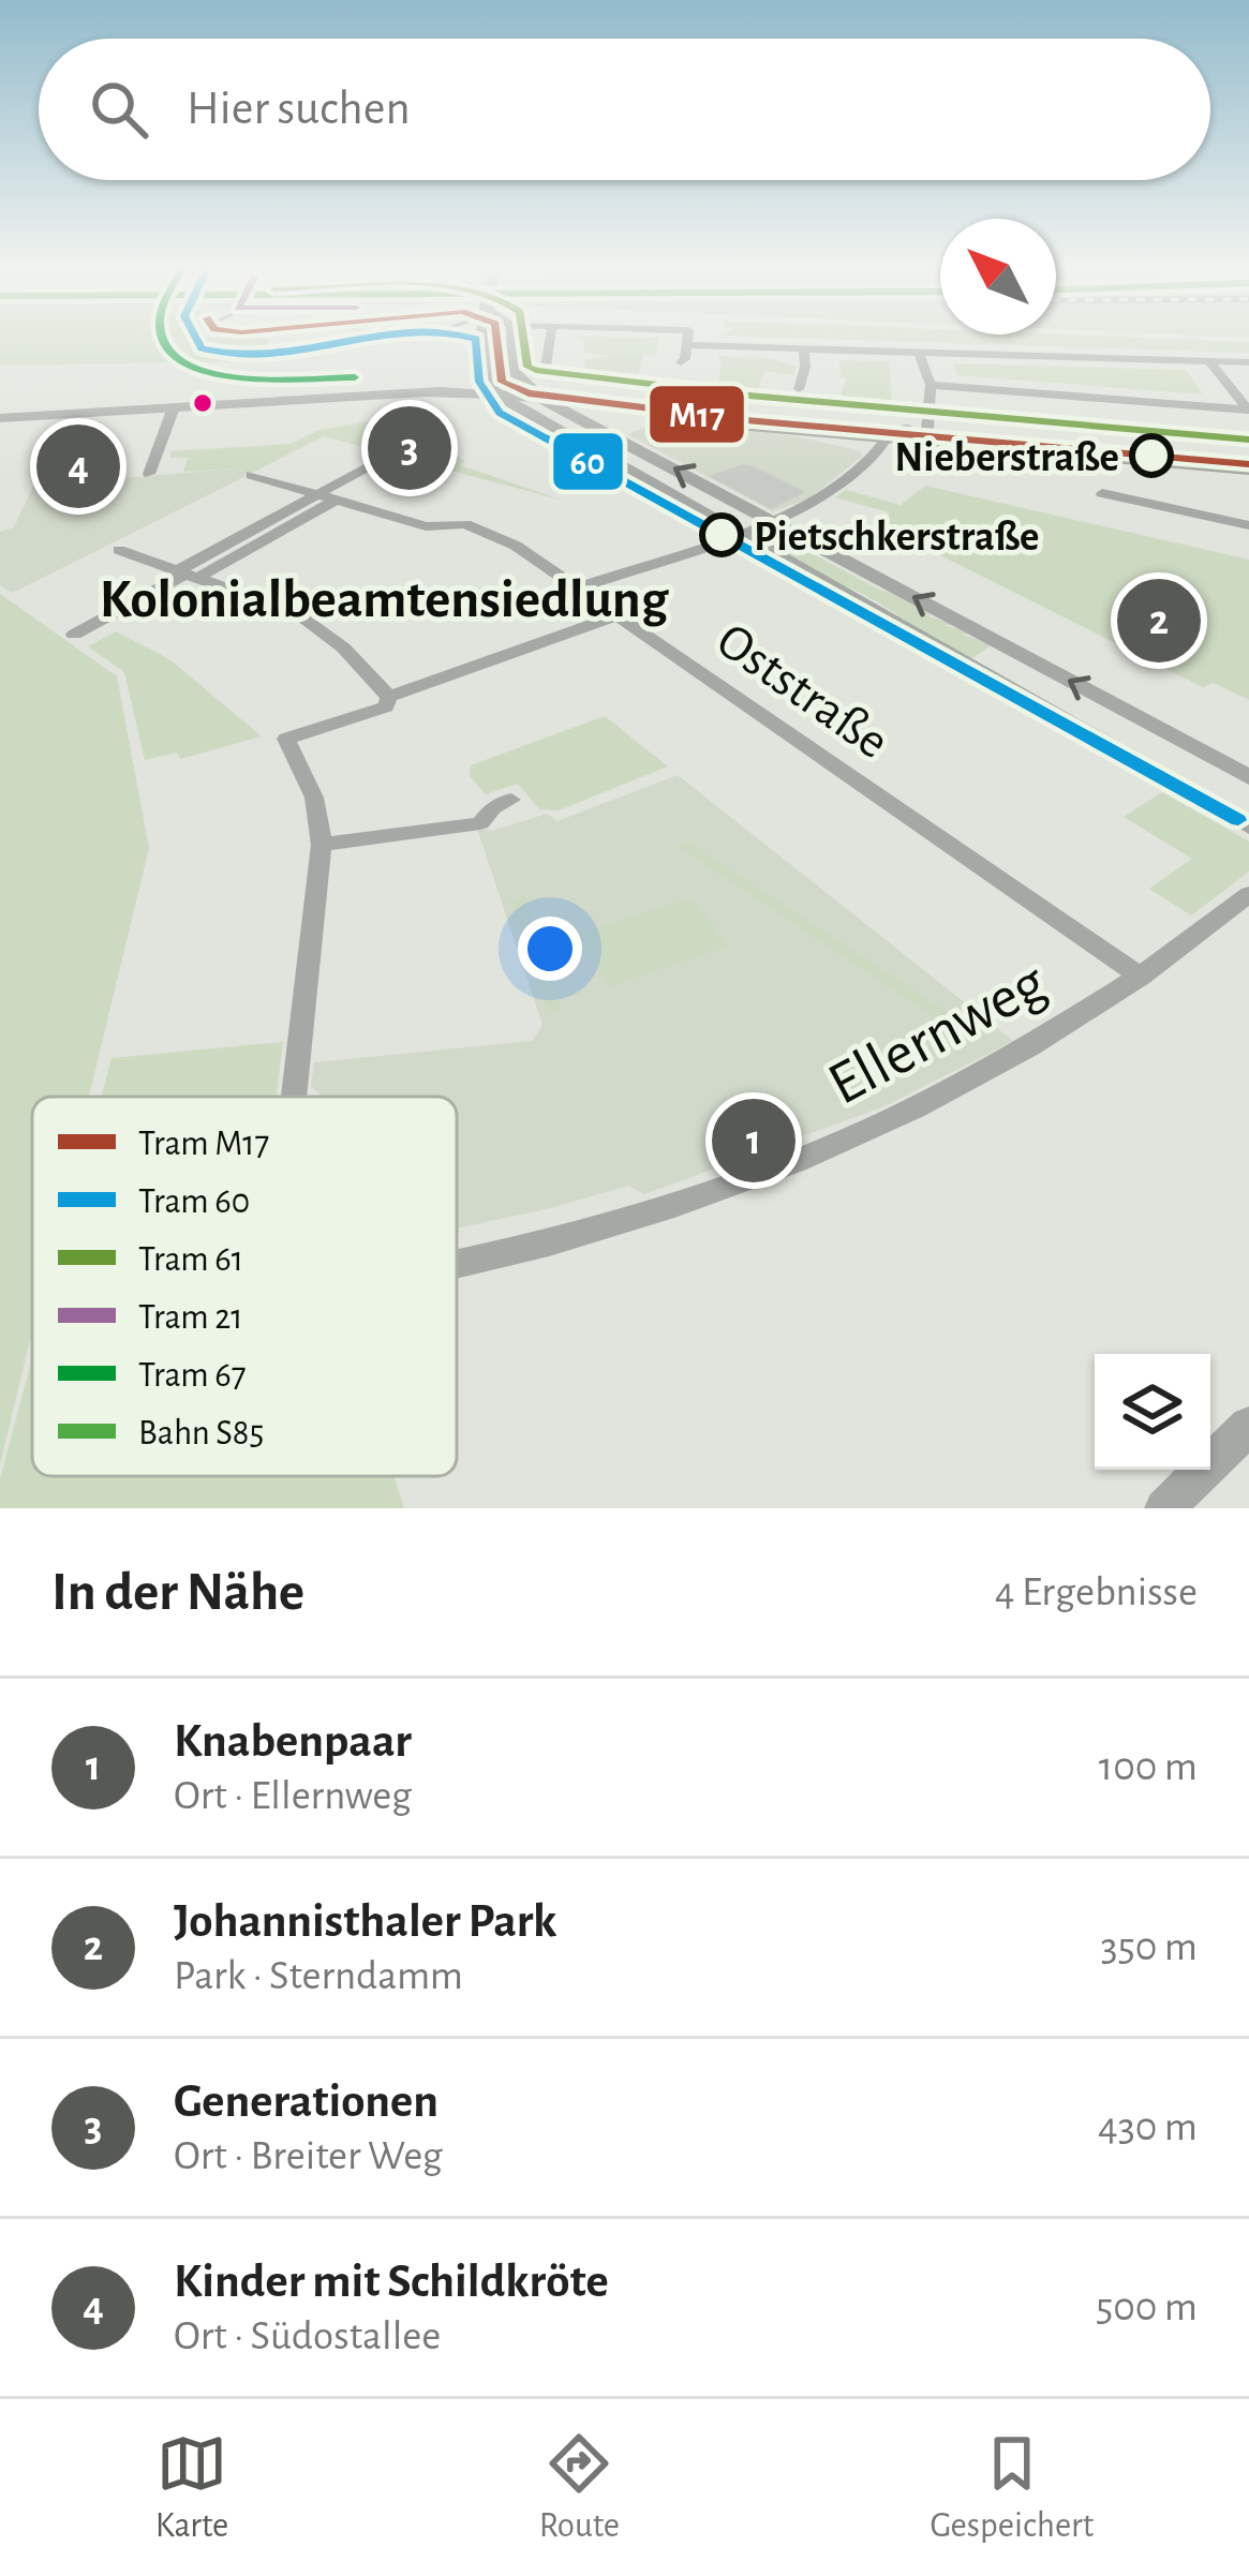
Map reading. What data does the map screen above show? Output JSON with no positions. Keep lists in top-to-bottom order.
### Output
{
  "streets": {
    "street": ["Oststraße", "Ellernweg"]
  },
  "crossings": [
    ["Oststraße", "Ellernweg"]
  ],
  "districts": ["Kolonialbeamtensiedlung"],
  "places": ["Nieberstraße", "Pietschkerstraße"],
  "lines": [
    "tram line M17",
    "tram line 60",
    "tram line 61",
    "tram line 67"
  ],
  "legend": [
    "Tram M17",
    "Tram 60",
    "Tram 61",
    "Tram 21",
    "Tram 67",
    "Bahn S85"
  ],
  "north": "top left",
  "page": {
    "search": "Hier suchen",
    "pins": [
      "3",
      "4",
      "2",
      "1"
    ],
    "heading": ["In der Nähe", "4 Ergebnisse"],
    "list": [
      {
        "mark": "1",
        "name": "Knabenpaar",
        "note": "Ort · Ellernweg",
        "value": "100 m"
      },
      {
        "mark": "2",
        "name": "Johannisthaler Park",
        "note": "Park · Sterndamm",
        "value": "350 m"
      },
      {
        "mark": "3",
        "name": "Generationen",
        "note": "Ort · Breiter Weg",
        "value": "430 m"
      },
      {
        "mark": "4",
        "name": "Kinder mit Schildkröte",
        "note": "Ort · Südostallee",
        "value": "500 m"
      }
    ],
    "nav": ["Karte", "Route", "Gespeichert"]
  }
}
